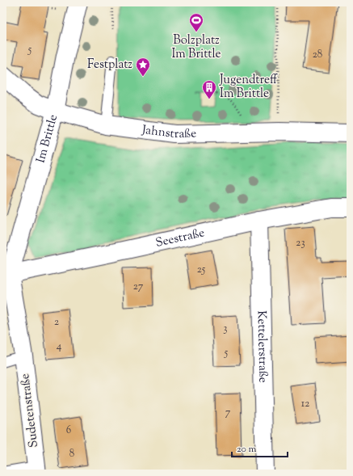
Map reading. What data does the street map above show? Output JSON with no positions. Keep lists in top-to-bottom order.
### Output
{
  "streets": {
    "street": [
      "Jahnstraße",
      "Im Brittle",
      "Seestraße",
      "Kettelerstraße",
      "Sudetenstraße"
    ]
  },
  "crossings": [
    ["Jahnstraße", "Im Brittle"],
    ["Im Brittle", "Seestraße"],
    ["Im Brittle", "Sudetenstraße"],
    ["Seestraße", "Kettelerstraße"],
    ["Seestraße", "Sudetenstraße"]
  ],
  "places": {
    "sports": ["Bolzplatz Im Brittle"],
    "place": ["Festplatz"],
    "building": ["Jugendtreff Im Brittle"]
  },
  "house_numbers": [
    "5",
    "28",
    "23",
    "25",
    "27",
    "2",
    "3",
    "4",
    "5",
    "12",
    "7",
    "6",
    "8"
  ],
  "scale_bar": "20 m"
}
